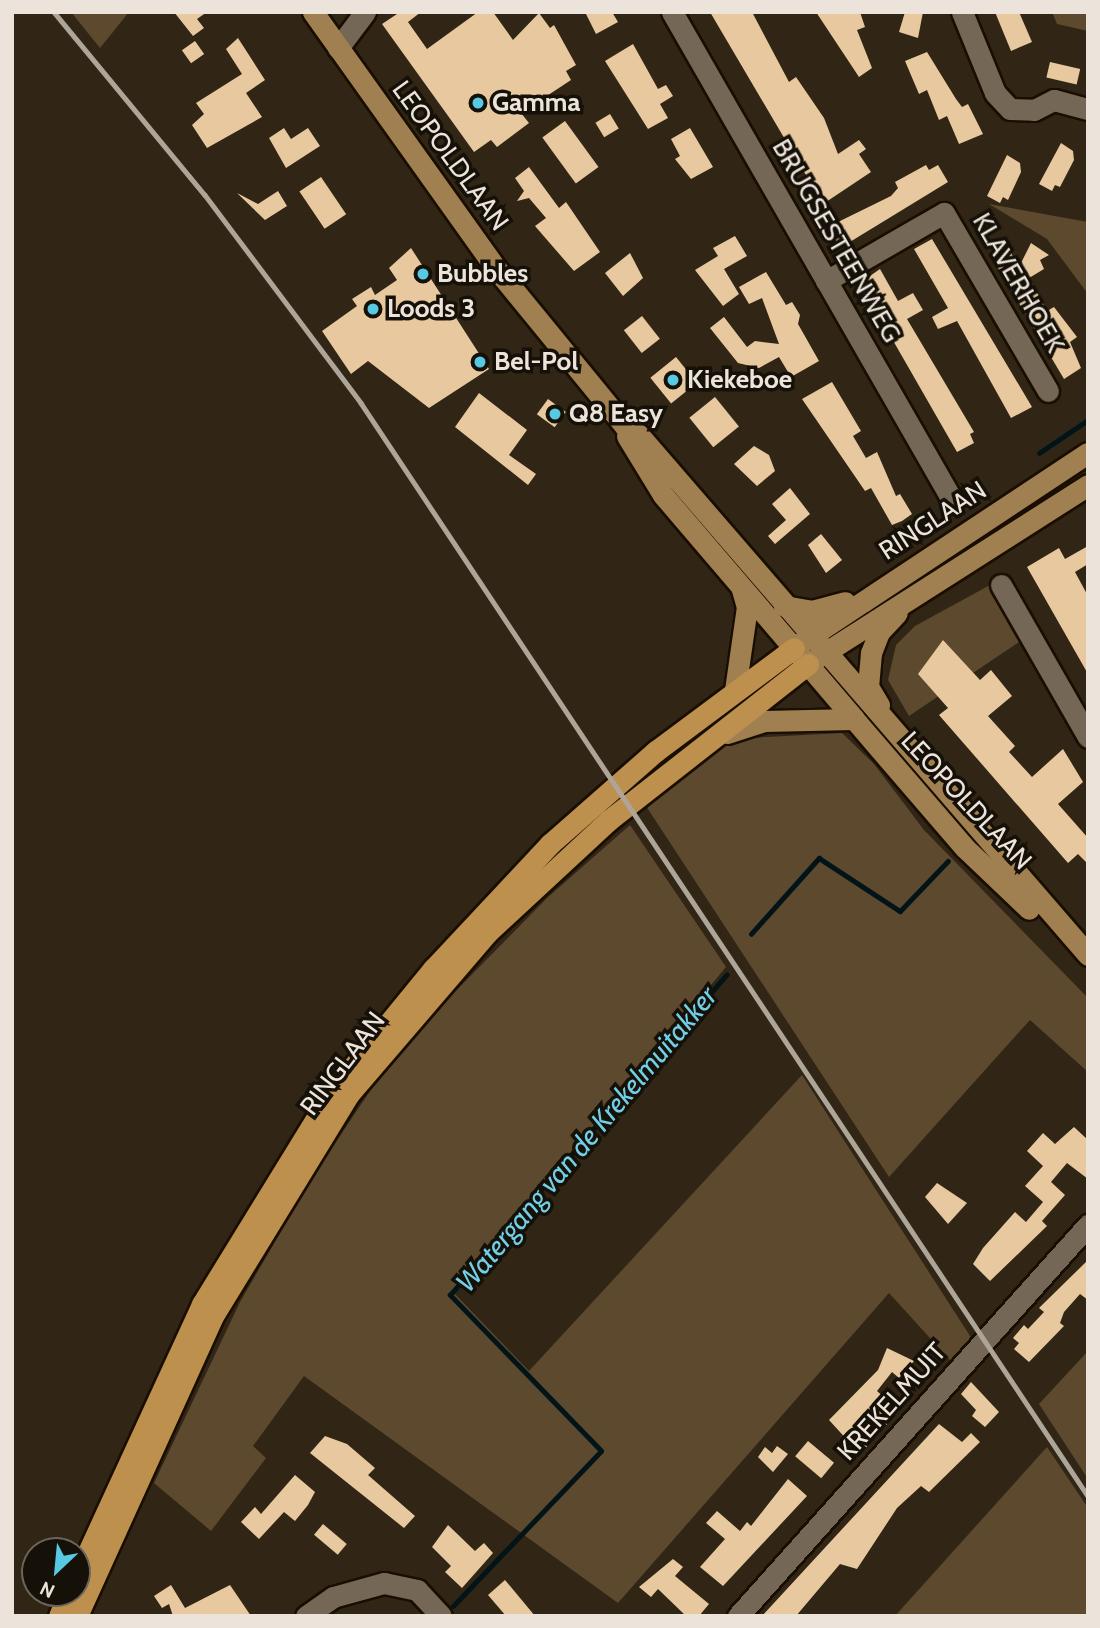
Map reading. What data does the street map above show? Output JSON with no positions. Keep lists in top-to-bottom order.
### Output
{
  "streets": {
    "highway": ["RINGLAAN"],
    "main road": ["LEOPOLDLAAN"],
    "street": ["BRUGSESTEENWEG", "KLAVERHOEK", "KREKELMUIT"]
  },
  "crossings": [
    ["LEOPOLDLAAN", "RINGLAAN"],
    ["BRUGSESTEENWEG", "KLAVERHOEK"]
  ],
  "water": ["Watergang van de Krekelmuitakker"],
  "places": [
    "Gamma",
    "Bubbles",
    "Loods 3",
    "Bel-Pol",
    "Kiekeboe",
    "Q8 Easy"
  ],
  "north": "bottom left"
}
